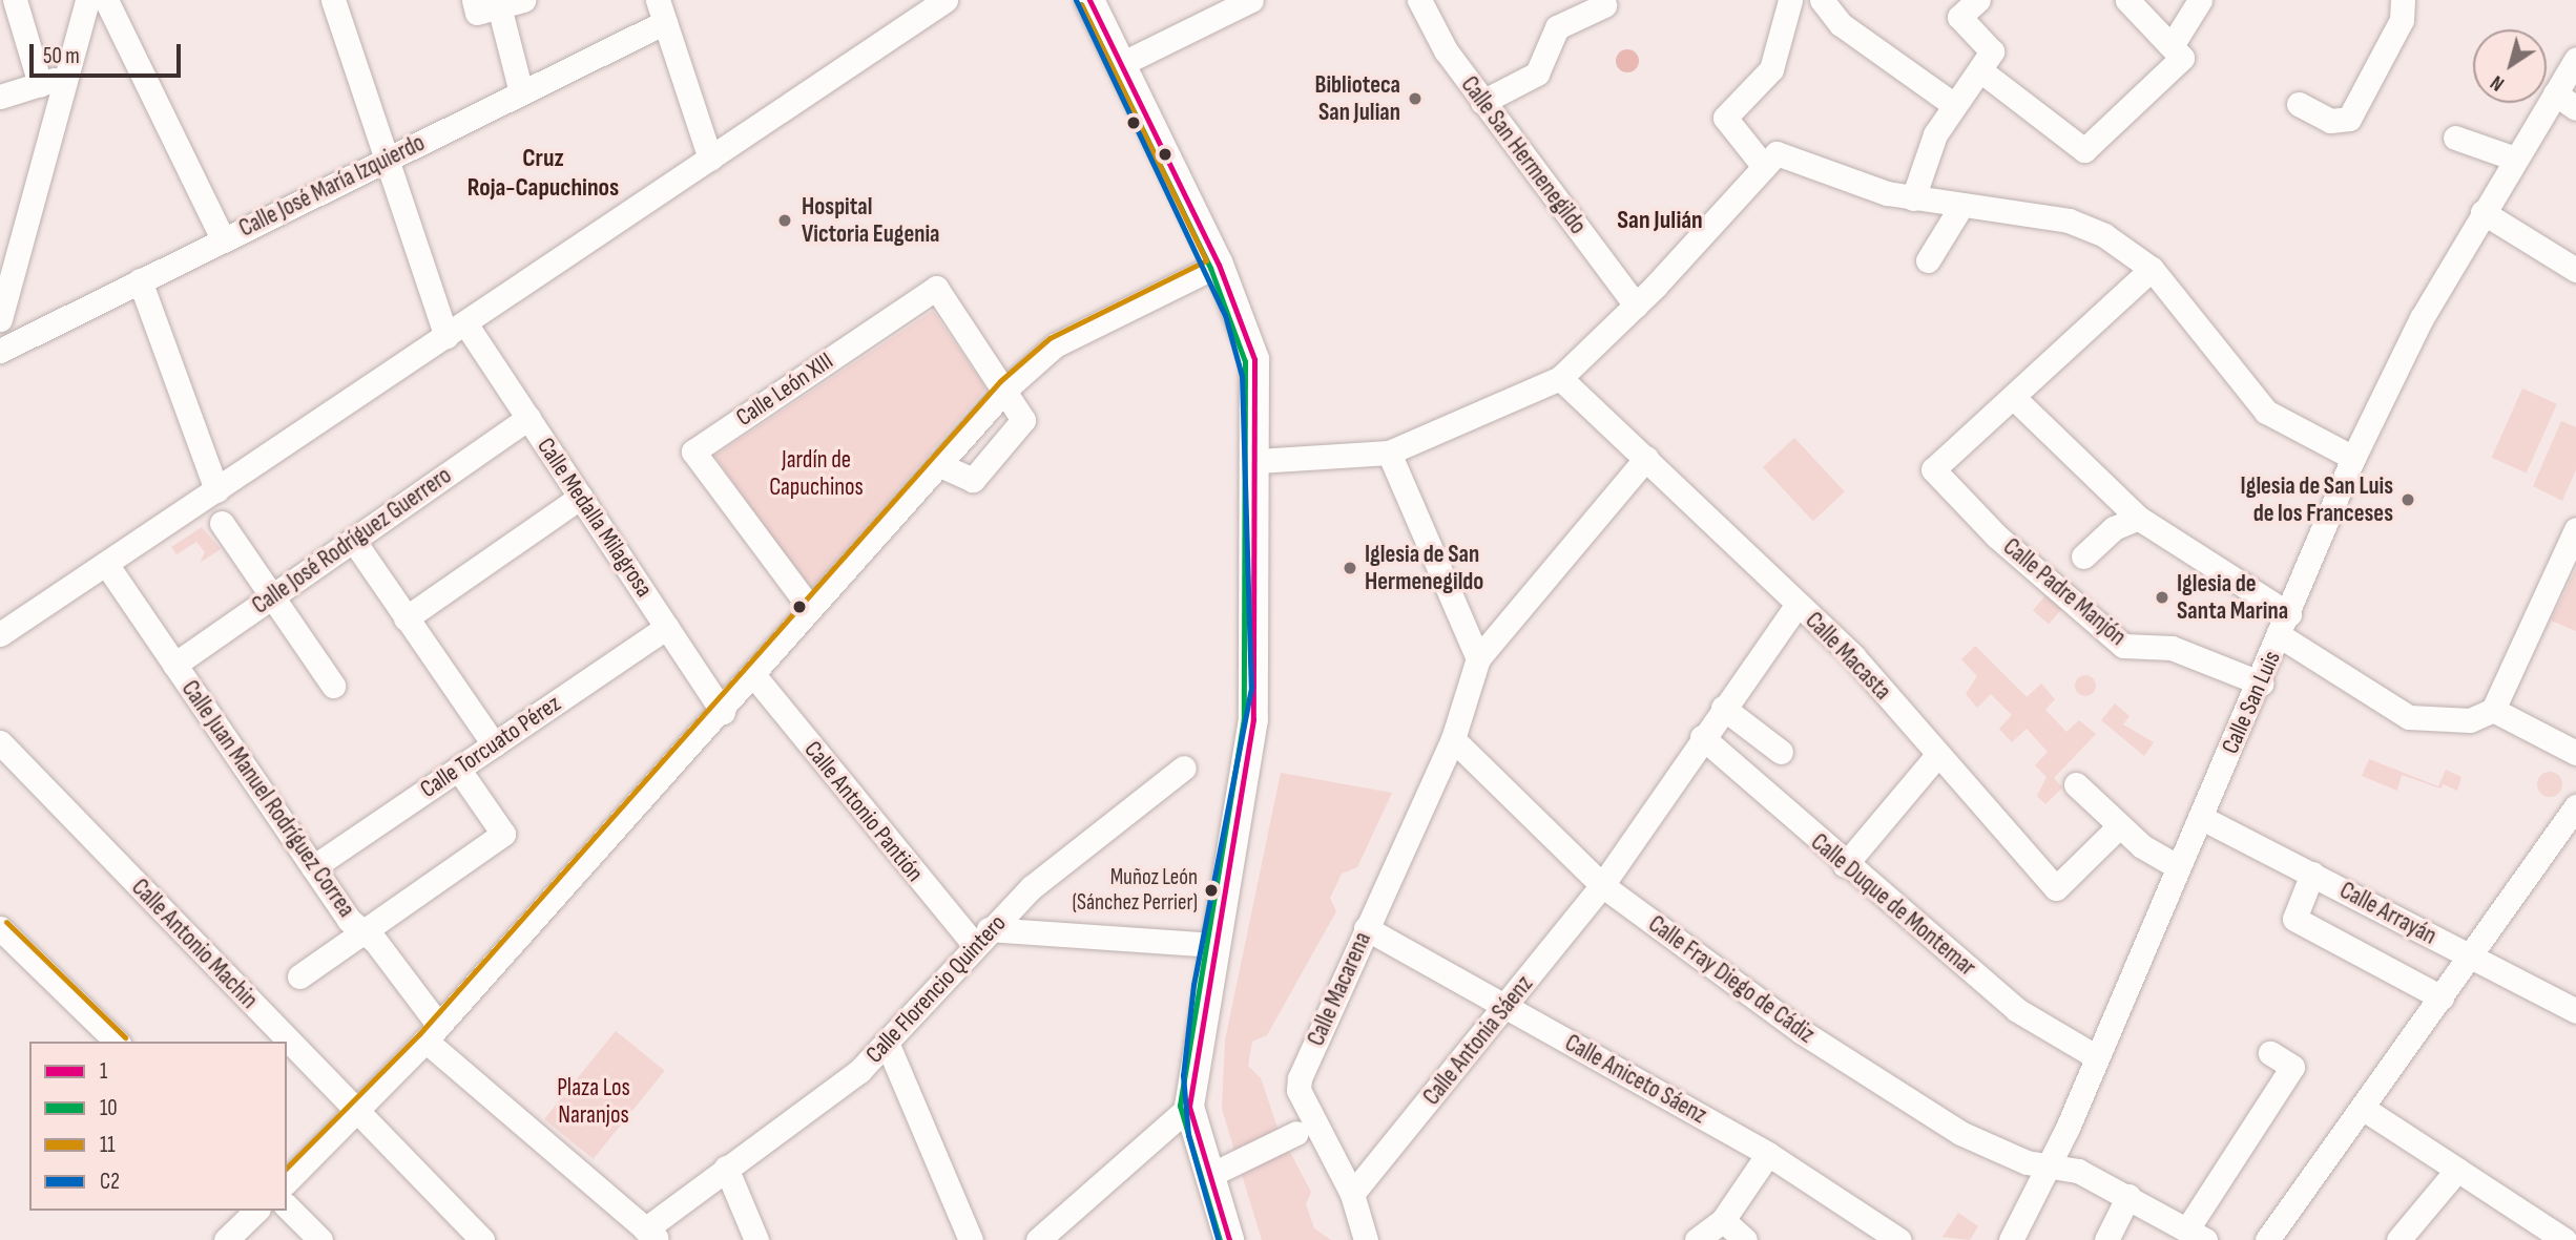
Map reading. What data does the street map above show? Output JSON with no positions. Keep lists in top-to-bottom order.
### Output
{
  "streets": {
    "street": [
      "Calle San Hermenegildo",
      "Calle José María Izquierdo",
      "Calle León XIII",
      "Calle Medalla Milagrosa",
      "Calle José Rodríguez Guerrero",
      "Calle Padre Manjón",
      "Calle Macasta",
      "Calle San Luis",
      "Calle Torcuato Pérez",
      "Calle Juan Manuel Rodríguez Correa",
      "Calle Antonio Pantión",
      "Calle Duque de Montemar",
      "Calle Arrayán",
      "Calle Antonio Machin",
      "Calle Fray Diego de Cádiz",
      "Calle Florencio Quintero",
      "Calle Macarena",
      "Calle Antonia Sáenz",
      "Calle Aniceto Sáenz"
    ]
  },
  "crossings": [
    ["Calle José María Izquierdo", "Calle Medalla Milagrosa"],
    ["Calle Medalla Milagrosa", "Calle José Rodríguez Guerrero"],
    ["Calle Medalla Milagrosa", "Calle Torcuato Pérez"],
    ["Calle José Rodríguez Guerrero", "Calle Juan Manuel Rodríguez Correa"],
    ["Calle Padre Manjón", "Calle San Luis"],
    ["Calle Macasta", "Calle Antonia Sáenz"],
    ["Calle San Luis", "Calle Duque de Montemar"],
    ["Calle San Luis", "Calle Arrayán"],
    ["Calle San Luis", "Calle Fray Diego de Cádiz"],
    ["Calle Torcuato Pérez", "Calle Juan Manuel Rodríguez Correa"],
    ["Calle Juan Manuel Rodríguez Correa", "Calle Florencio Quintero"],
    ["Calle Antonio Pantión", "Calle Florencio Quintero"],
    ["Calle Duque de Montemar", "Calle Antonia Sáenz"],
    ["Calle Fray Diego de Cádiz", "Calle Macarena"],
    ["Calle Fray Diego de Cádiz", "Calle Antonia Sáenz"],
    ["Calle Macarena", "Calle Antonia Sáenz"],
    ["Calle Macarena", "Calle Aniceto Sáenz"],
    ["Calle Antonia Sáenz", "Calle Aniceto Sáenz"]
  ],
  "districts": ["Cruz Roja-Capuchinos", "San Julián"],
  "parks": ["Jardín de Capuchinos", "Plaza Los Naranjos"],
  "places": [
    "Biblioteca San Julian",
    "Hospital Victoria Eugenia",
    "Iglesia de San Luis de los Franceses",
    "Iglesia de San Hermenegildo",
    "Iglesia de Santa Marina",
    "Muñoz León (Sánchez Perrier)"
  ],
  "lines": [
    "transit line 1",
    "transit line C2",
    "transit line 10",
    "transit line 11"
  ],
  "legend": [
    "1",
    "10",
    "11",
    "C2"
  ],
  "scale_bar": "50 m",
  "north": "bottom left"
}
